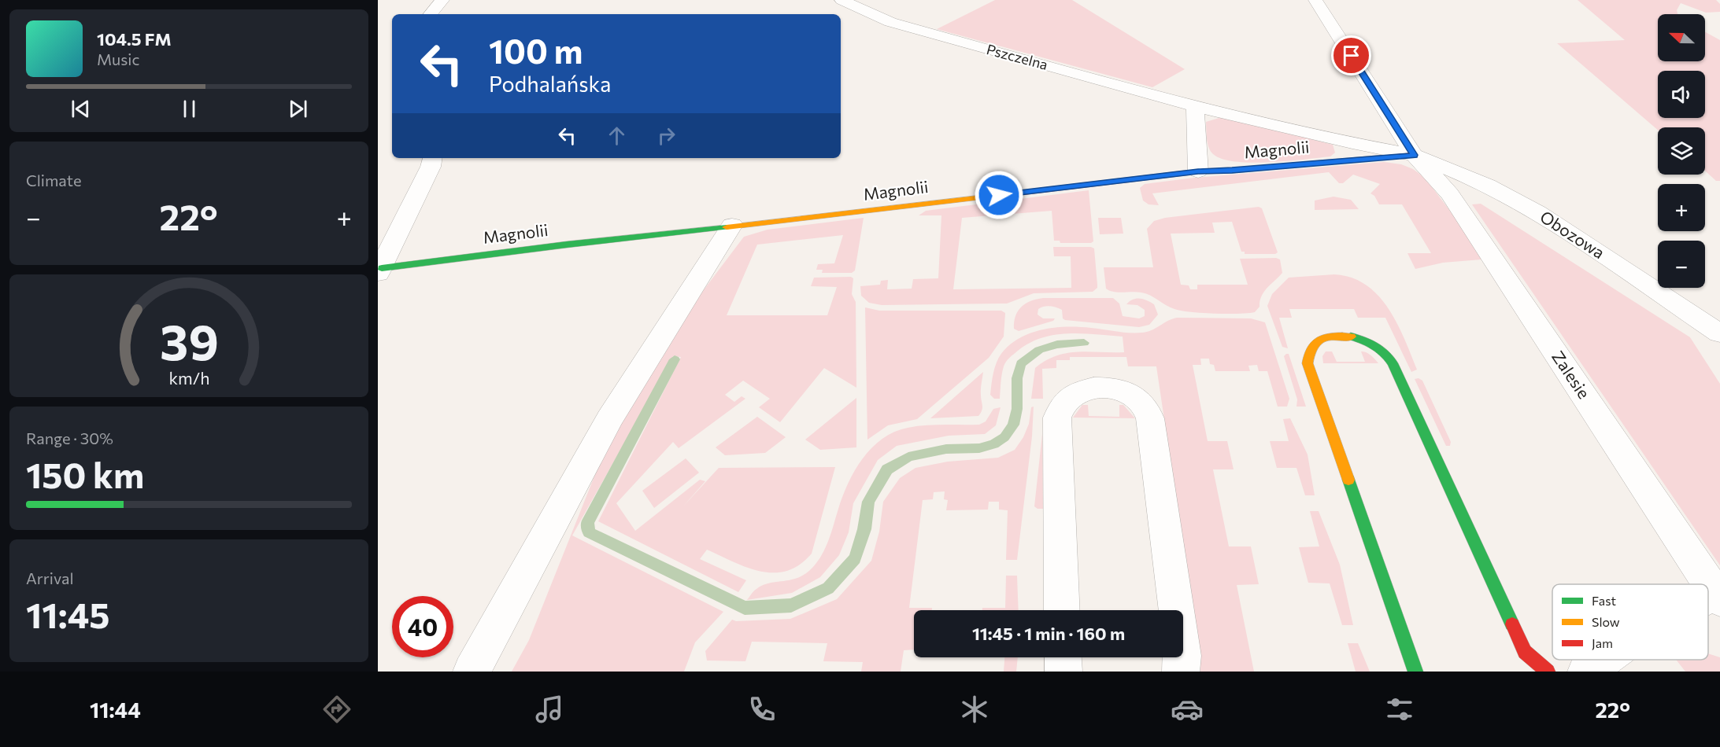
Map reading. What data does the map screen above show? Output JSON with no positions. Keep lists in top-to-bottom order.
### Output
{
  "streets": {
    "street": [
      "Pszczelna",
      "Magnolii",
      "Obozowa",
      "Zalesie"
    ]
  },
  "crossings": [
    ["Pszczelna", "Magnolii"],
    ["Pszczelna", "Obozowa"],
    ["Pszczelna", "Zalesie"],
    ["Magnolii", "Obozowa"],
    ["Magnolii", "Zalesie"],
    ["Obozowa", "Zalesie"]
  ],
  "legend": ["Fast", "Slow", "Jam"],
  "north": "left",
  "page": {
    "map_buttons": ["+", "−"],
    "turn": ["100 m", "Podhalańska"],
    "song": ["104.5 FM", "Music"],
    "tile": [
      "Climate",
      ["Range · 30%", "150 km"],
      ["Arrival", "11:45"]
    ],
    "heat": ["−", "22°", "+"],
    "limit": "40",
    "trip": "11:45 · 1 min · 160 m",
    "tabs": ["11:44", "22°"],
    "gauge": ["39", "km/h"]
  }
}
